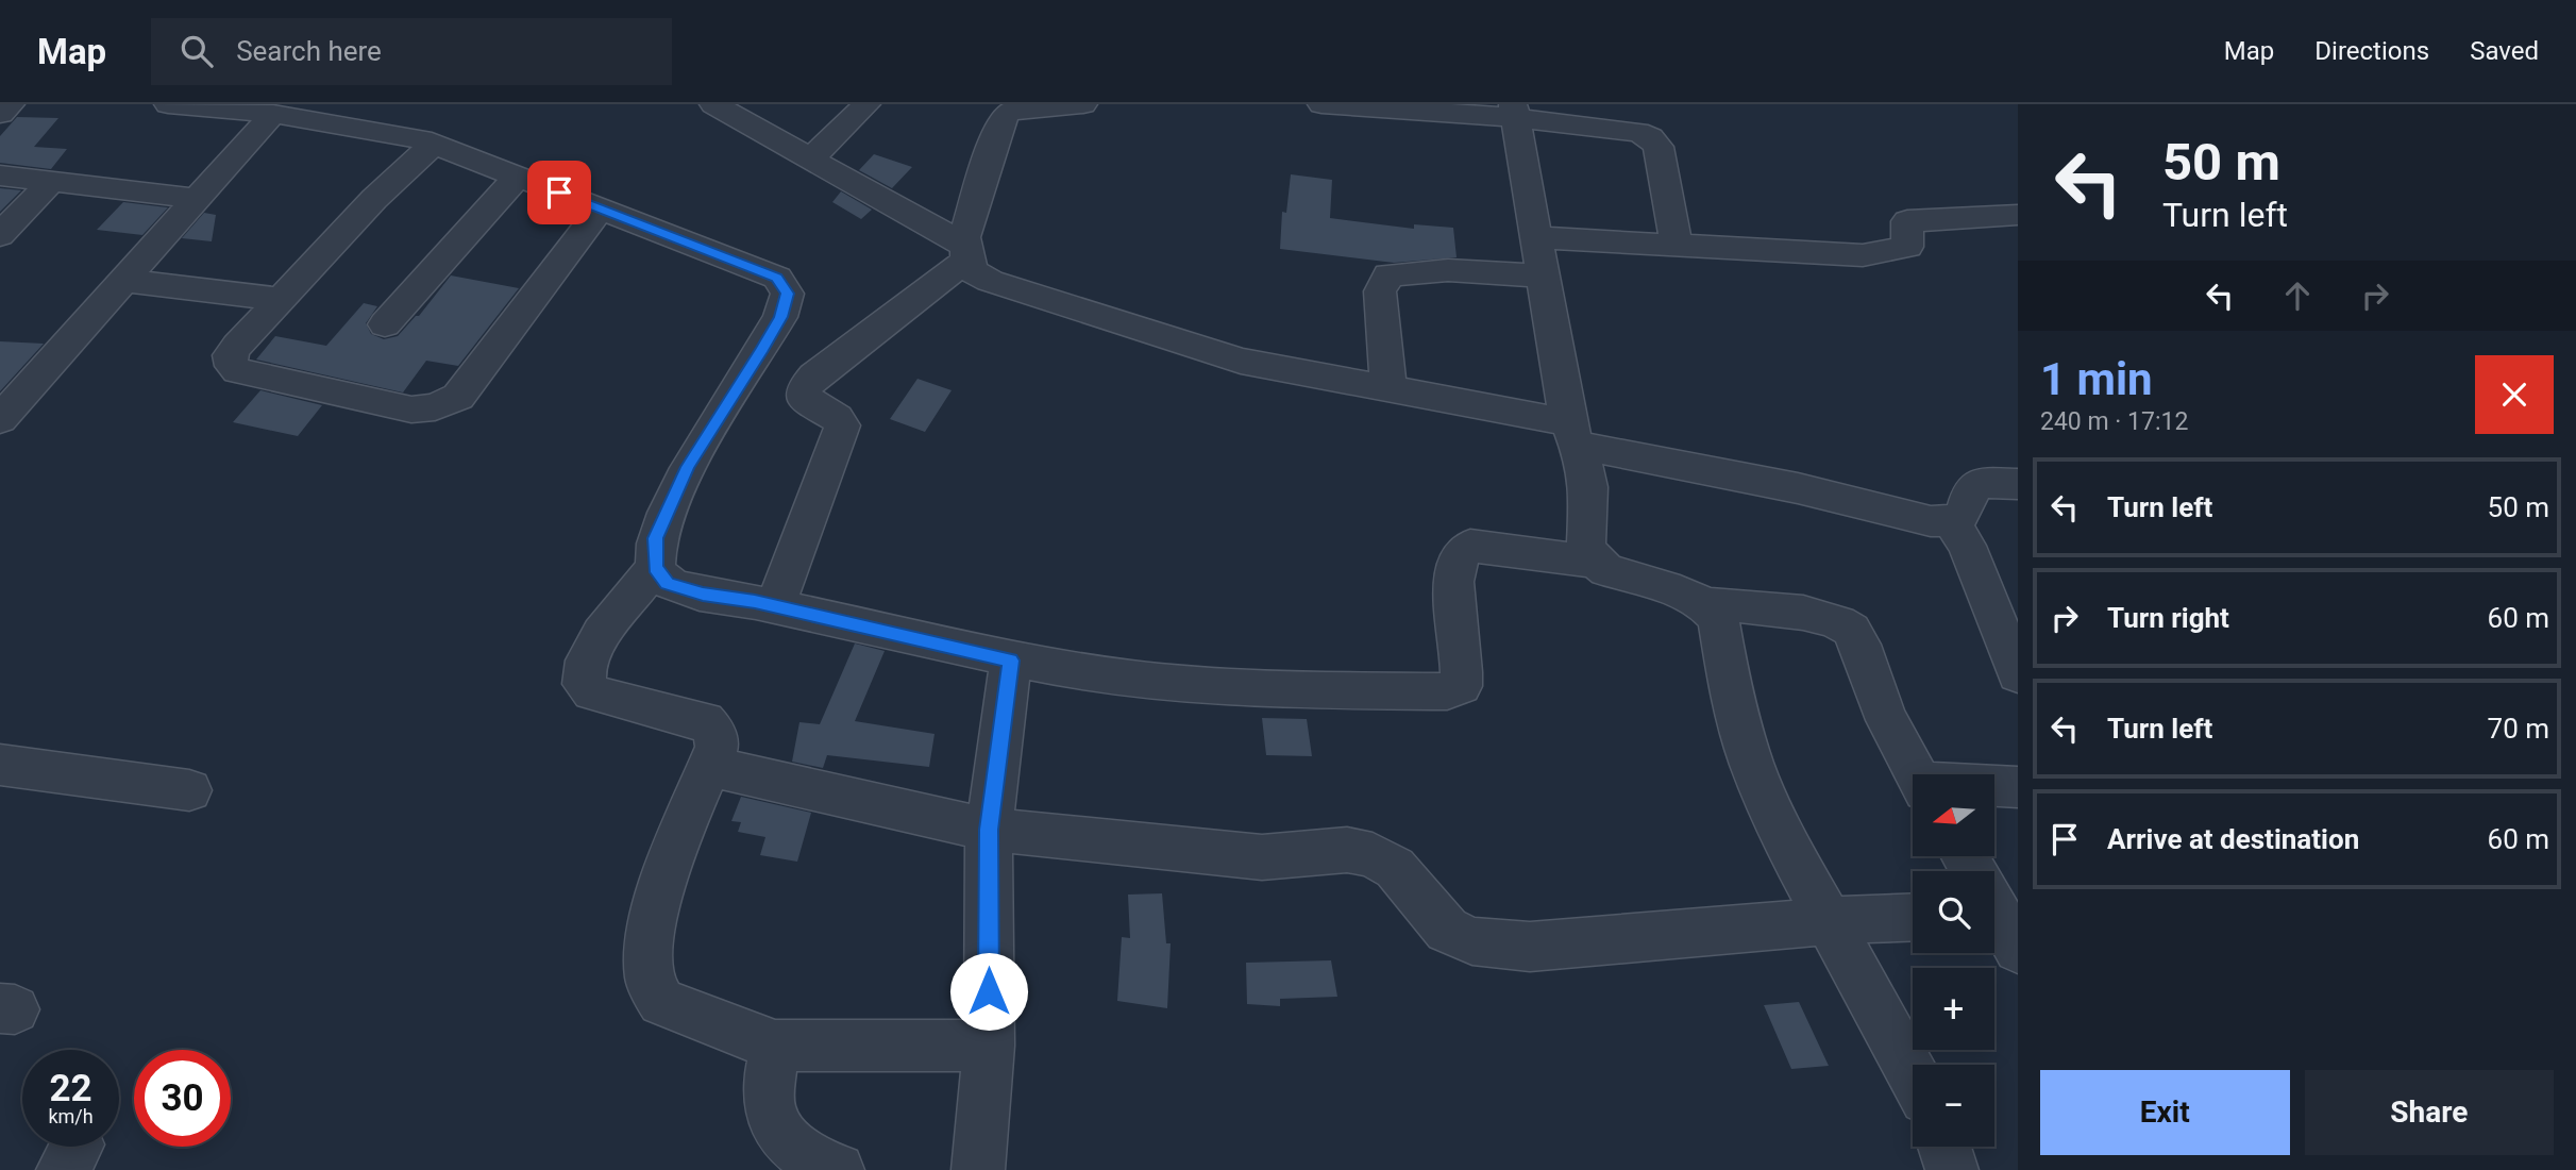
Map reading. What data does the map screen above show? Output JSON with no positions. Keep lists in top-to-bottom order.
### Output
{
  "north": "left",
  "page": {
    "header": "Map",
    "search": "Search here",
    "nav": ["Map", "Directions", "Saved"],
    "turn": ["50 m", "Turn left"],
    "heading": ["1 min", "240 m · 17:12"],
    "list": [
      {
        "name": "Turn left",
        "value": "50 m"
      },
      {
        "name": "Turn right",
        "value": "60 m"
      },
      {
        "name": "Turn left",
        "value": "70 m"
      },
      {
        "name": "Arrive at destination",
        "value": "60 m"
      }
    ],
    "map_buttons": ["+", "−"],
    "speed": "22 km/h",
    "limit": "30",
    "buttons": ["Exit", "Share"]
  }
}
